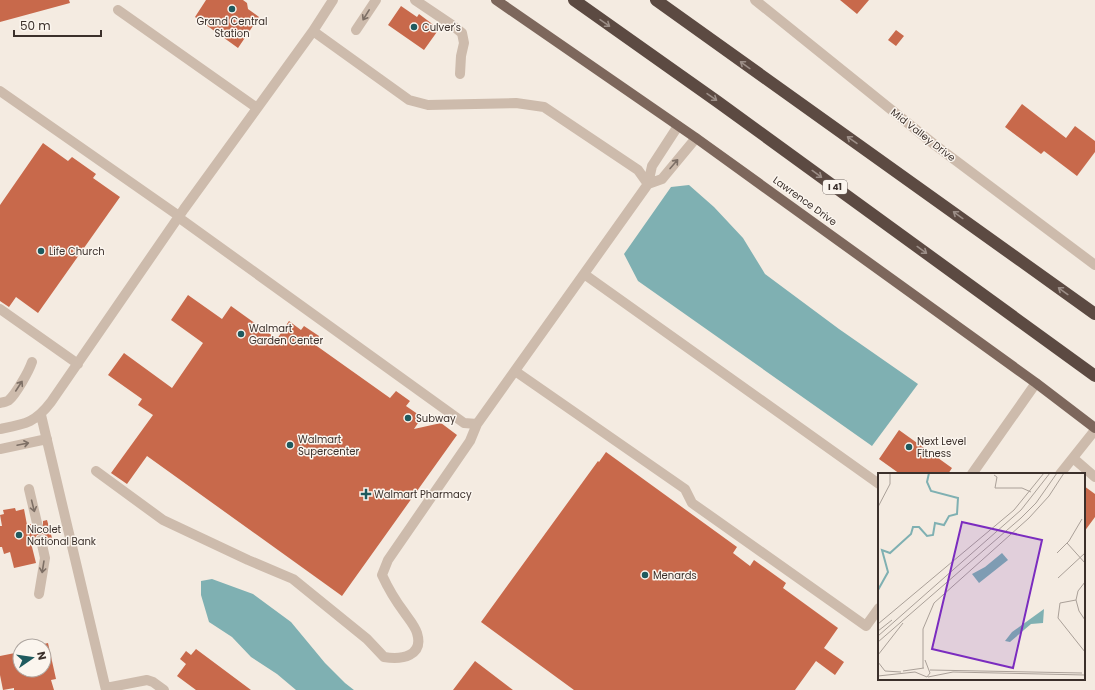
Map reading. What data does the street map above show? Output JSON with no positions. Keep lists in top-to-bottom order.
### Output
{
  "streets": {
    "highway": ["I 41"],
    "main road": ["Lawrence Drive"],
    "street": ["Mid Valley Drive"]
  },
  "places": {
    "other": [
      "Grand Central Station",
      "Culver's",
      "Life Church",
      "Walmart Garden Center",
      "Subway",
      "Walmart Supercenter",
      "Next Level Fitness",
      "Nicolet National Bank",
      "Menards"
    ],
    "health": ["Walmart Pharmacy"]
  },
  "scale_bar": "50 m",
  "north": "right"
}
